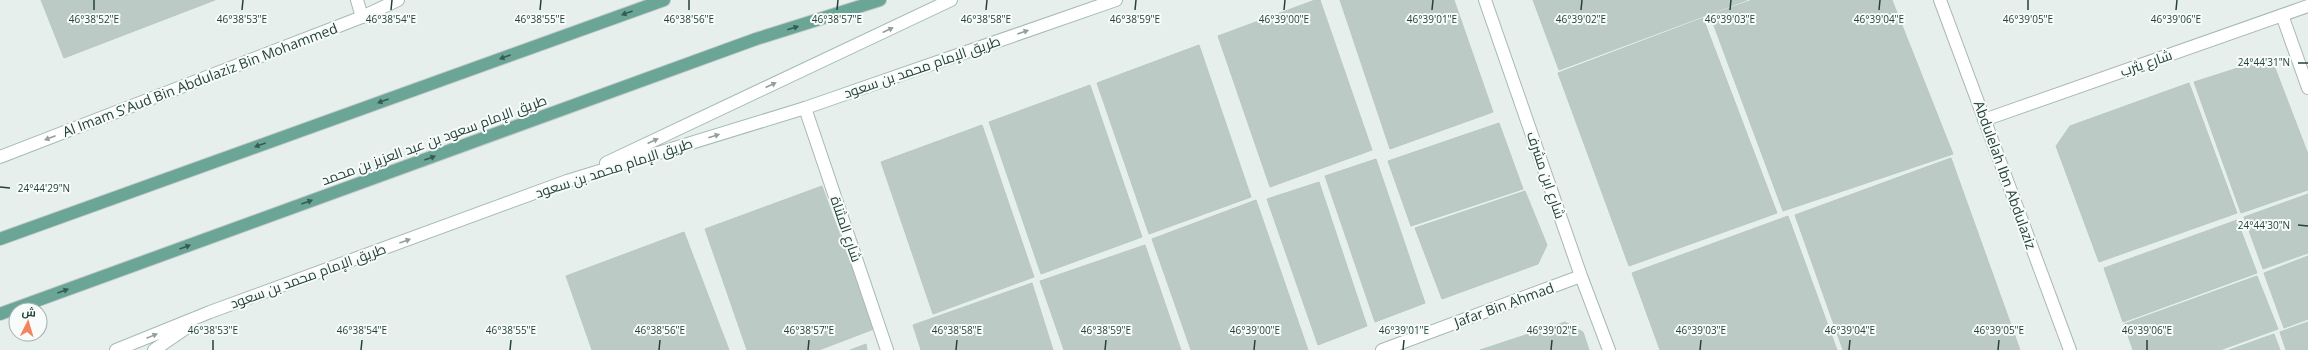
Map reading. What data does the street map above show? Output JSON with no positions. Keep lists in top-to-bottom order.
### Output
{
  "streets": {
    "main road": ["طريق الإمام سعود بن عبد العزيز بن محمد"],
    "street": [
      "شارع يثرب",
      "طريق الإمام محمد بن سعود",
      "Al Imam S'Aud Bin Abdulaziz Bin Mohammed",
      "شارع ابن مشرف",
      "Abdulelah Ibn Abdulaziz",
      "شارع المثناة",
      "Jafar Bin Ahmad"
    ]
  },
  "crossings": [
    ["شارع يثرب", "Abdulelah Ibn Abdulaziz"],
    ["طريق الإمام محمد بن سعود", "شارع المثناة"],
    ["شارع ابن مشرف", "Jafar Bin Ahmad"]
  ],
  "one_way": ["Al Imam S'Aud Bin Abdulaziz Bin Mohammed"],
  "north": "top",
  "coordinates": [
    "46°38'52\"E",
    "46°38'53\"E",
    "46°38'54\"E",
    "46°38'55\"E",
    "46°38'56\"E",
    "46°38'57\"E",
    "46°38'58\"E",
    "46°38'59\"E",
    "46°39'00\"E",
    "46°39'01\"E",
    "46°39'02\"E",
    "46°39'03\"E",
    "46°39'04\"E",
    "46°39'05\"E",
    "46°39'06\"E",
    "24°44'31\"N",
    "24°44'29\"N",
    "24°44'30\"N"
  ]
}
